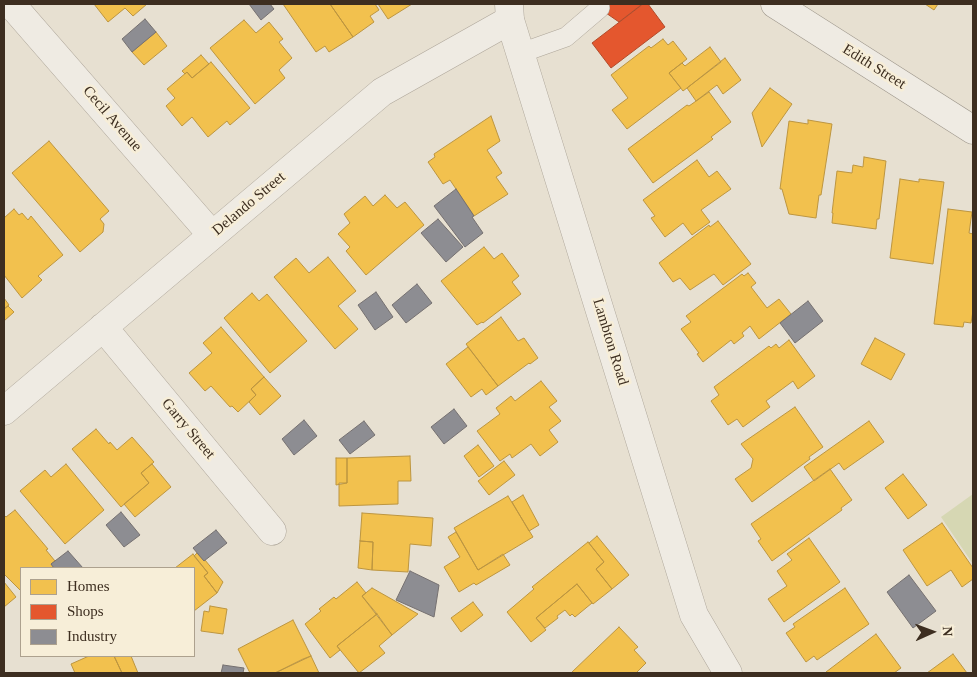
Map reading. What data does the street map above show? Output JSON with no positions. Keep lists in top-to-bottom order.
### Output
{
  "streets": {
    "street": [
      "Edith Street",
      "Cecil Avenue",
      "Delando Street",
      "Lambton Road",
      "Garry Street"
    ]
  },
  "crossings": [
    ["Cecil Avenue", "Delando Street"],
    ["Delando Street", "Lambton Road"],
    ["Delando Street", "Garry Street"]
  ],
  "legend": ["Homes", "Shops", "Industry"],
  "north": "right"
}
